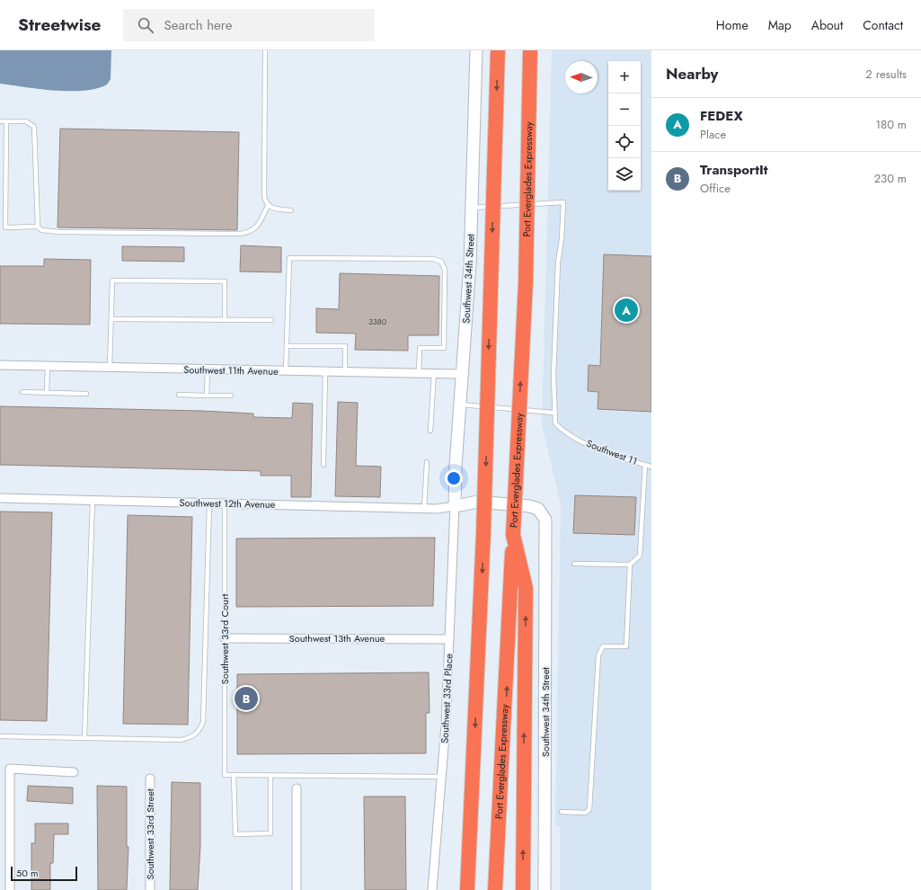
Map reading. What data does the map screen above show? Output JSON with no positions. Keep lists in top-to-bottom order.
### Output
{
  "streets": {
    "highway": ["Port Everglades Expressway"],
    "street": [
      "Southwest 34th Street",
      "Southwest 11th Avenue",
      "Southwest 12th Avenue",
      "Southwest 13th Avenue",
      "Southwest 33rd Place",
      "Southwest 33rd Street"
    ],
    "lane": ["Southwest 11", "Southwest 33rd Court"]
  },
  "crossings": [
    ["Southwest 34th Street", "Southwest 11th Avenue"],
    ["Southwest 34th Street", "Southwest 12th Avenue"],
    ["Southwest 34th Street", "Southwest 33rd Place"],
    ["Southwest 12th Avenue", "Southwest 33rd Court"],
    ["Southwest 12th Avenue", "Southwest 33rd Place"],
    ["Southwest 13th Avenue", "Southwest 33rd Court"],
    ["Southwest 13th Avenue", "Southwest 33rd Place"]
  ],
  "house_numbers": ["3380"],
  "scale_bar": "50 m",
  "north": "left",
  "page": {
    "header": "Streetwise",
    "search": "Search here",
    "nav": [
      "Home",
      "Map",
      "About",
      "Contact"
    ],
    "heading": ["Nearby", "2 results"],
    "map_buttons": ["+", "−"],
    "list": [
      {
        "mark": "A",
        "name": "FEDEX",
        "note": "Place",
        "value": "180 m"
      },
      {
        "mark": "B",
        "name": "TransportIt",
        "note": "Office",
        "value": "230 m"
      }
    ],
    "pins": ["A", "B"],
    "scale": "50 m"
  }
}
